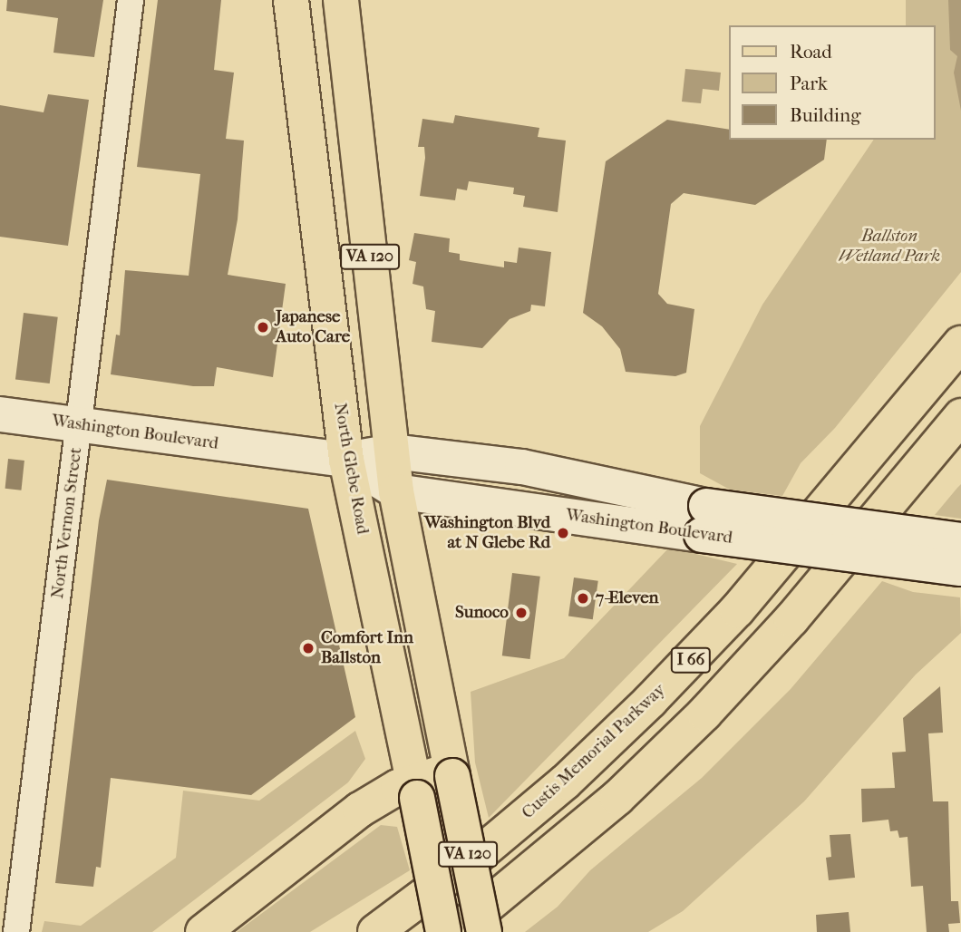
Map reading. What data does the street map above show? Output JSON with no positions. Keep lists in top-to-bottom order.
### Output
{
  "streets": {
    "main road": [
      "VA 120",
      "Washington Boulevard",
      "North Glebe Road",
      "I 66",
      "Custis Memorial Parkway"
    ],
    "street": ["North Vernon Street"]
  },
  "crossings": [
    ["VA 120", "Washington Boulevard"],
    ["Washington Boulevard", "North Glebe Road"],
    ["Washington Boulevard", "North Vernon Street"]
  ],
  "parks": ["Ballston Wetland Park"],
  "places": [
    "Japanese Auto Care",
    "Washington Blvd at N Glebe Rd",
    "7-Eleven",
    "Sunoco",
    "Comfort Inn Ballston"
  ],
  "legend": ["Road", "Park", "Building"]
}
